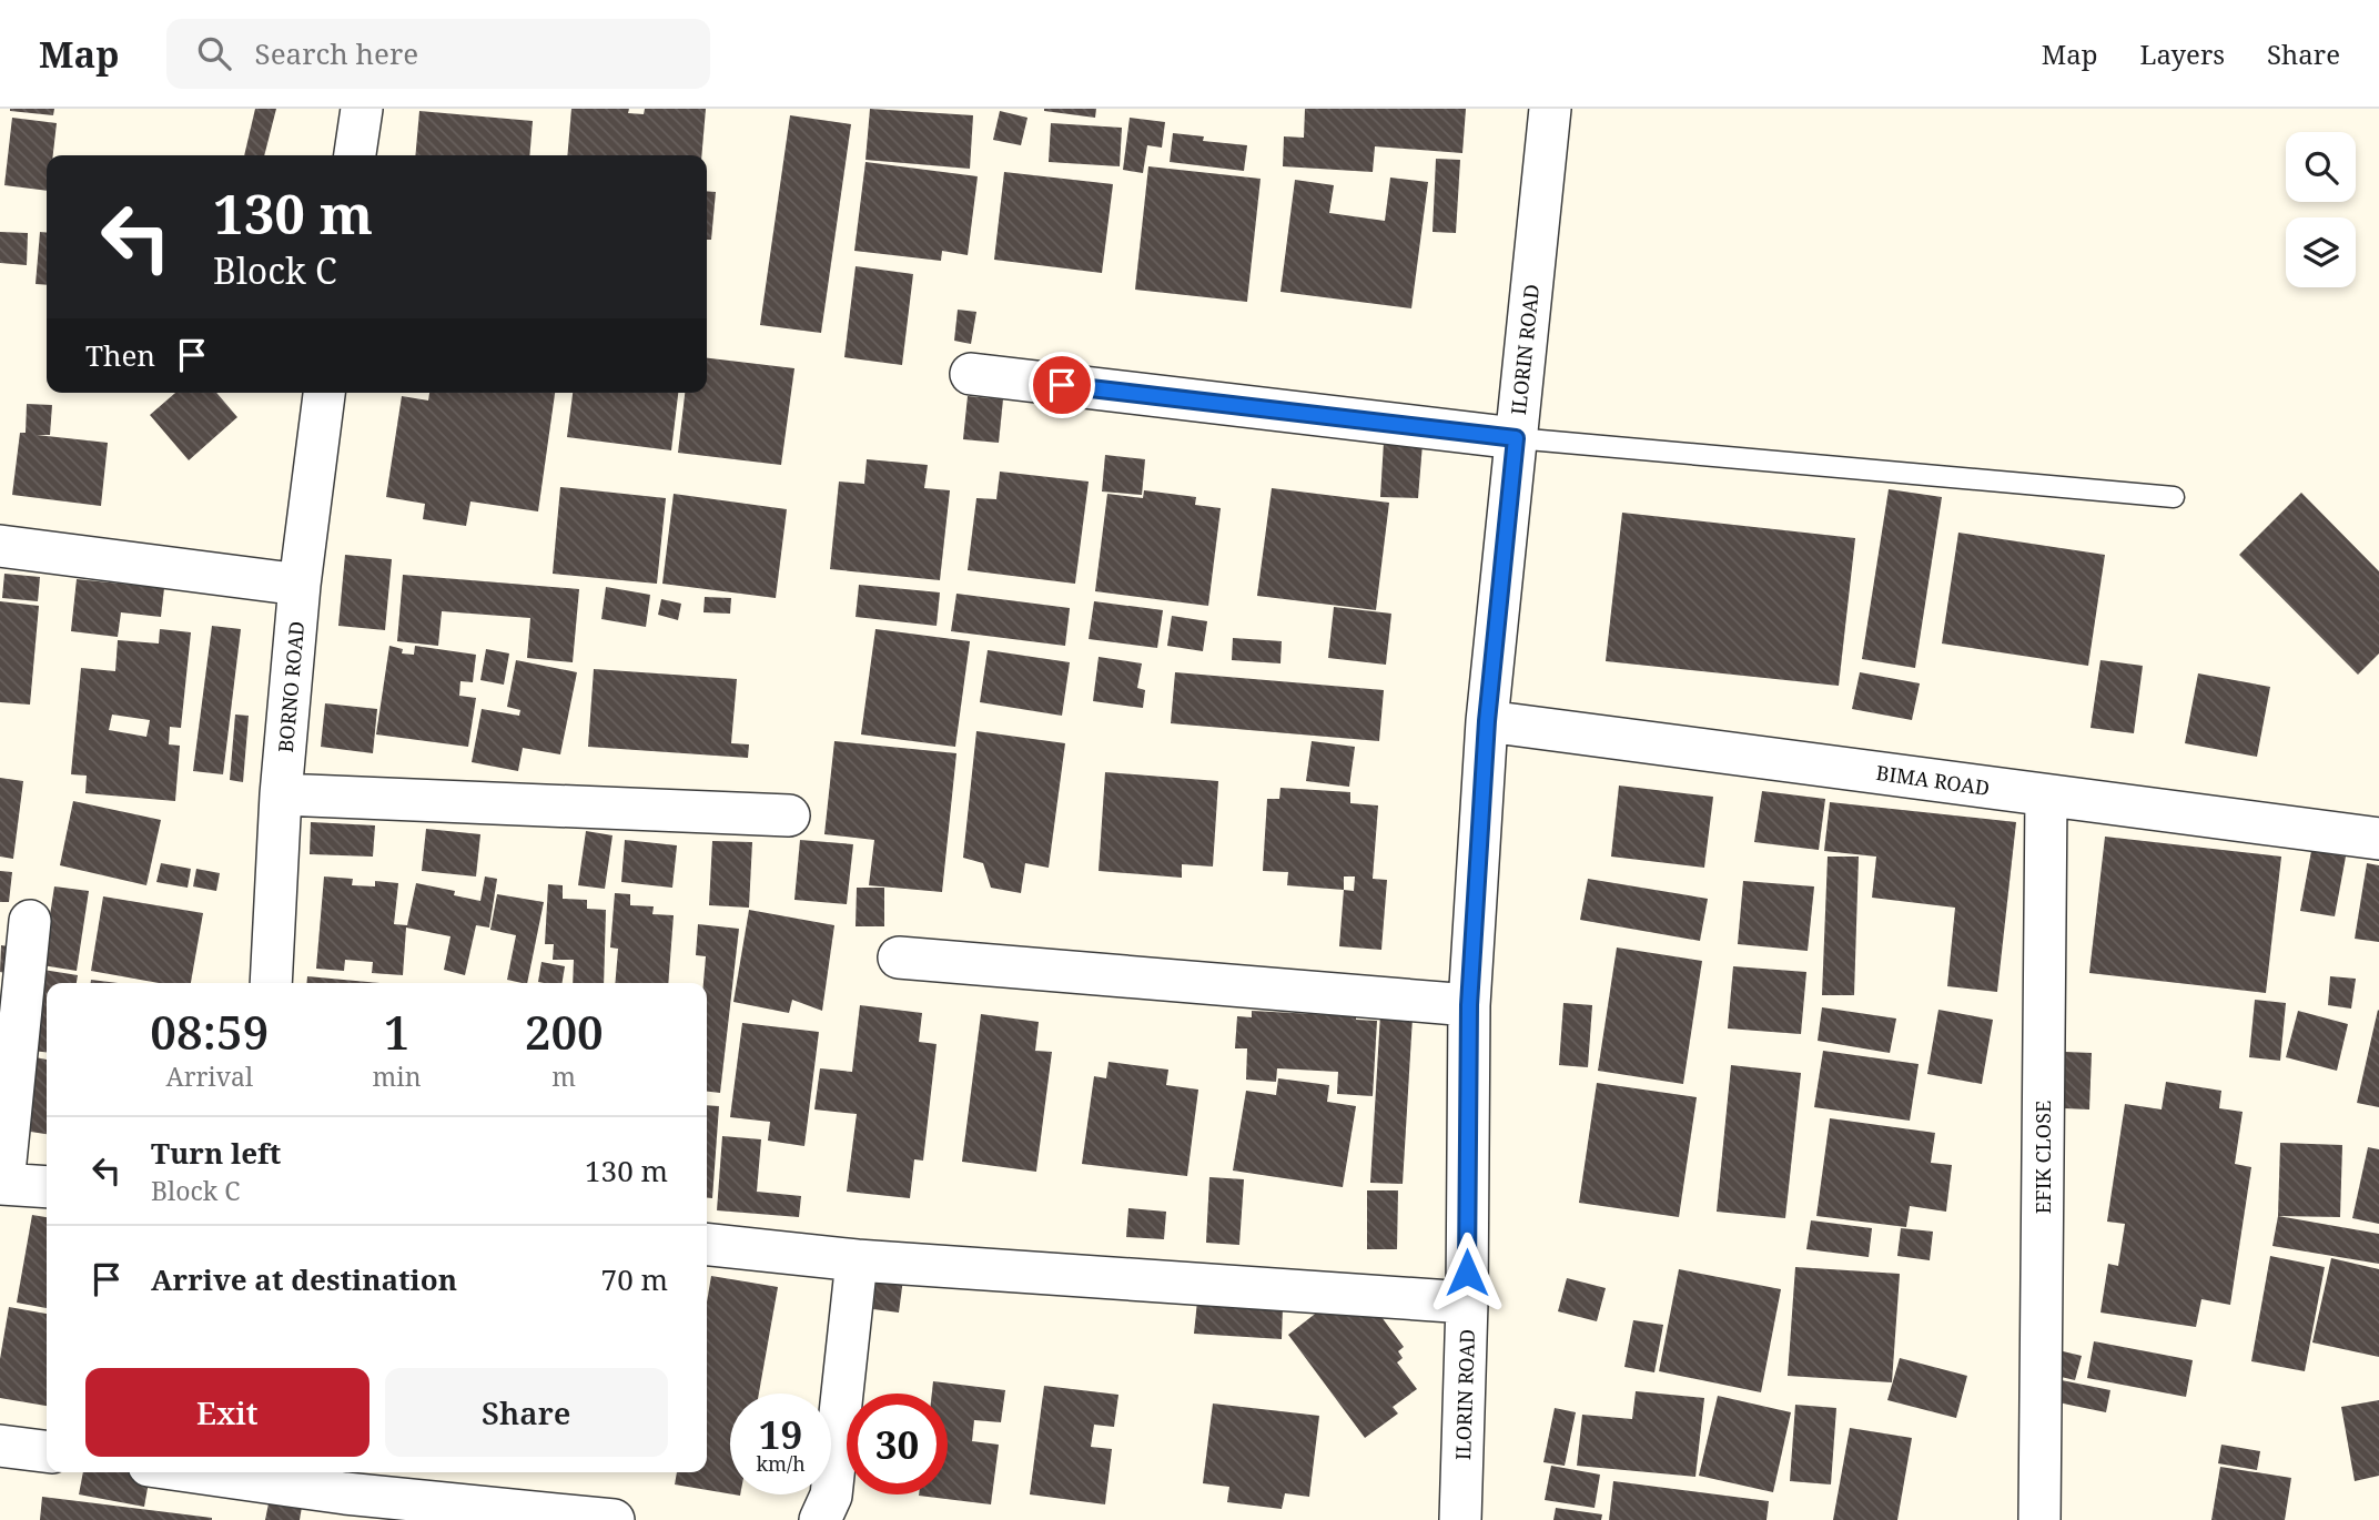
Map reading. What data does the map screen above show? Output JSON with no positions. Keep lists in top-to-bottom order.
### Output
{
  "streets": {
    "street": [
      "ILORIN ROAD",
      "BORNO ROAD",
      "BIMA ROAD",
      "EFIK CLOSE"
    ]
  },
  "crossings": [
    ["ILORIN ROAD", "BIMA ROAD"],
    ["BIMA ROAD", "EFIK CLOSE"]
  ],
  "page": {
    "header": "Map",
    "search": "Search here",
    "nav": ["Map", "Layers", "Share"],
    "turn": ["130 m", "Block C"],
    "then": "Then",
    "eta": [
      "08:59",
      "Arrival",
      "1",
      "min",
      "200",
      "m"
    ],
    "list": [
      {
        "name": "Turn left",
        "note": "Block C",
        "value": "130 m"
      },
      {
        "name": "Arrive at destination",
        "value": "70 m"
      }
    ],
    "buttons": ["Exit", "Share"],
    "speed": "19 km/h",
    "limit": "30"
  }
}
